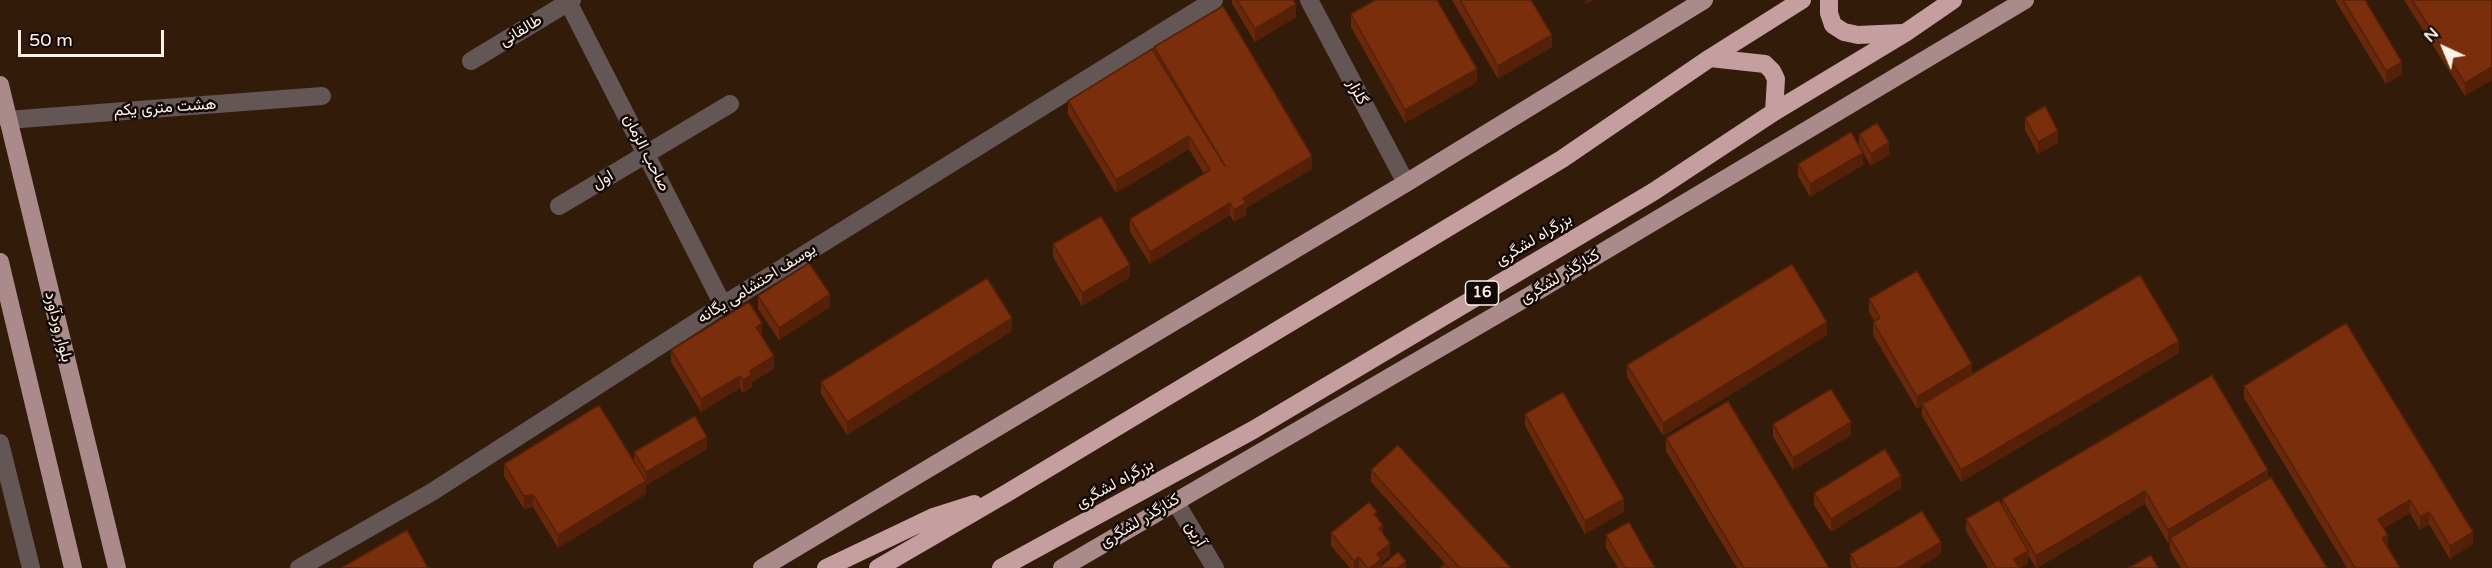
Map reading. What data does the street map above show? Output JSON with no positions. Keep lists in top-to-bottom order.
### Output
{
  "streets": {
    "highway": ["بزرگراه لشگری", "16"],
    "main road": ["کنارگذر لشگری", "بلوار وردآورد"],
    "street": [
      "طالقانی",
      "گلزار",
      "هشت متری یکم",
      "صاحب الزمان",
      "اول",
      "یوسف احتشامی یگانه",
      "آرین"
    ]
  },
  "crossings": [
    ["طالقانی", "صاحب الزمان"],
    ["هشت متری یکم", "بلوار وردآورد"],
    ["صاحب الزمان", "اول"],
    ["صاحب الزمان", "یوسف احتشامی یگانه"],
    ["کنارگذر لشگری", "آرین"]
  ],
  "scale_bar": "50 m",
  "north": "top left"
}
